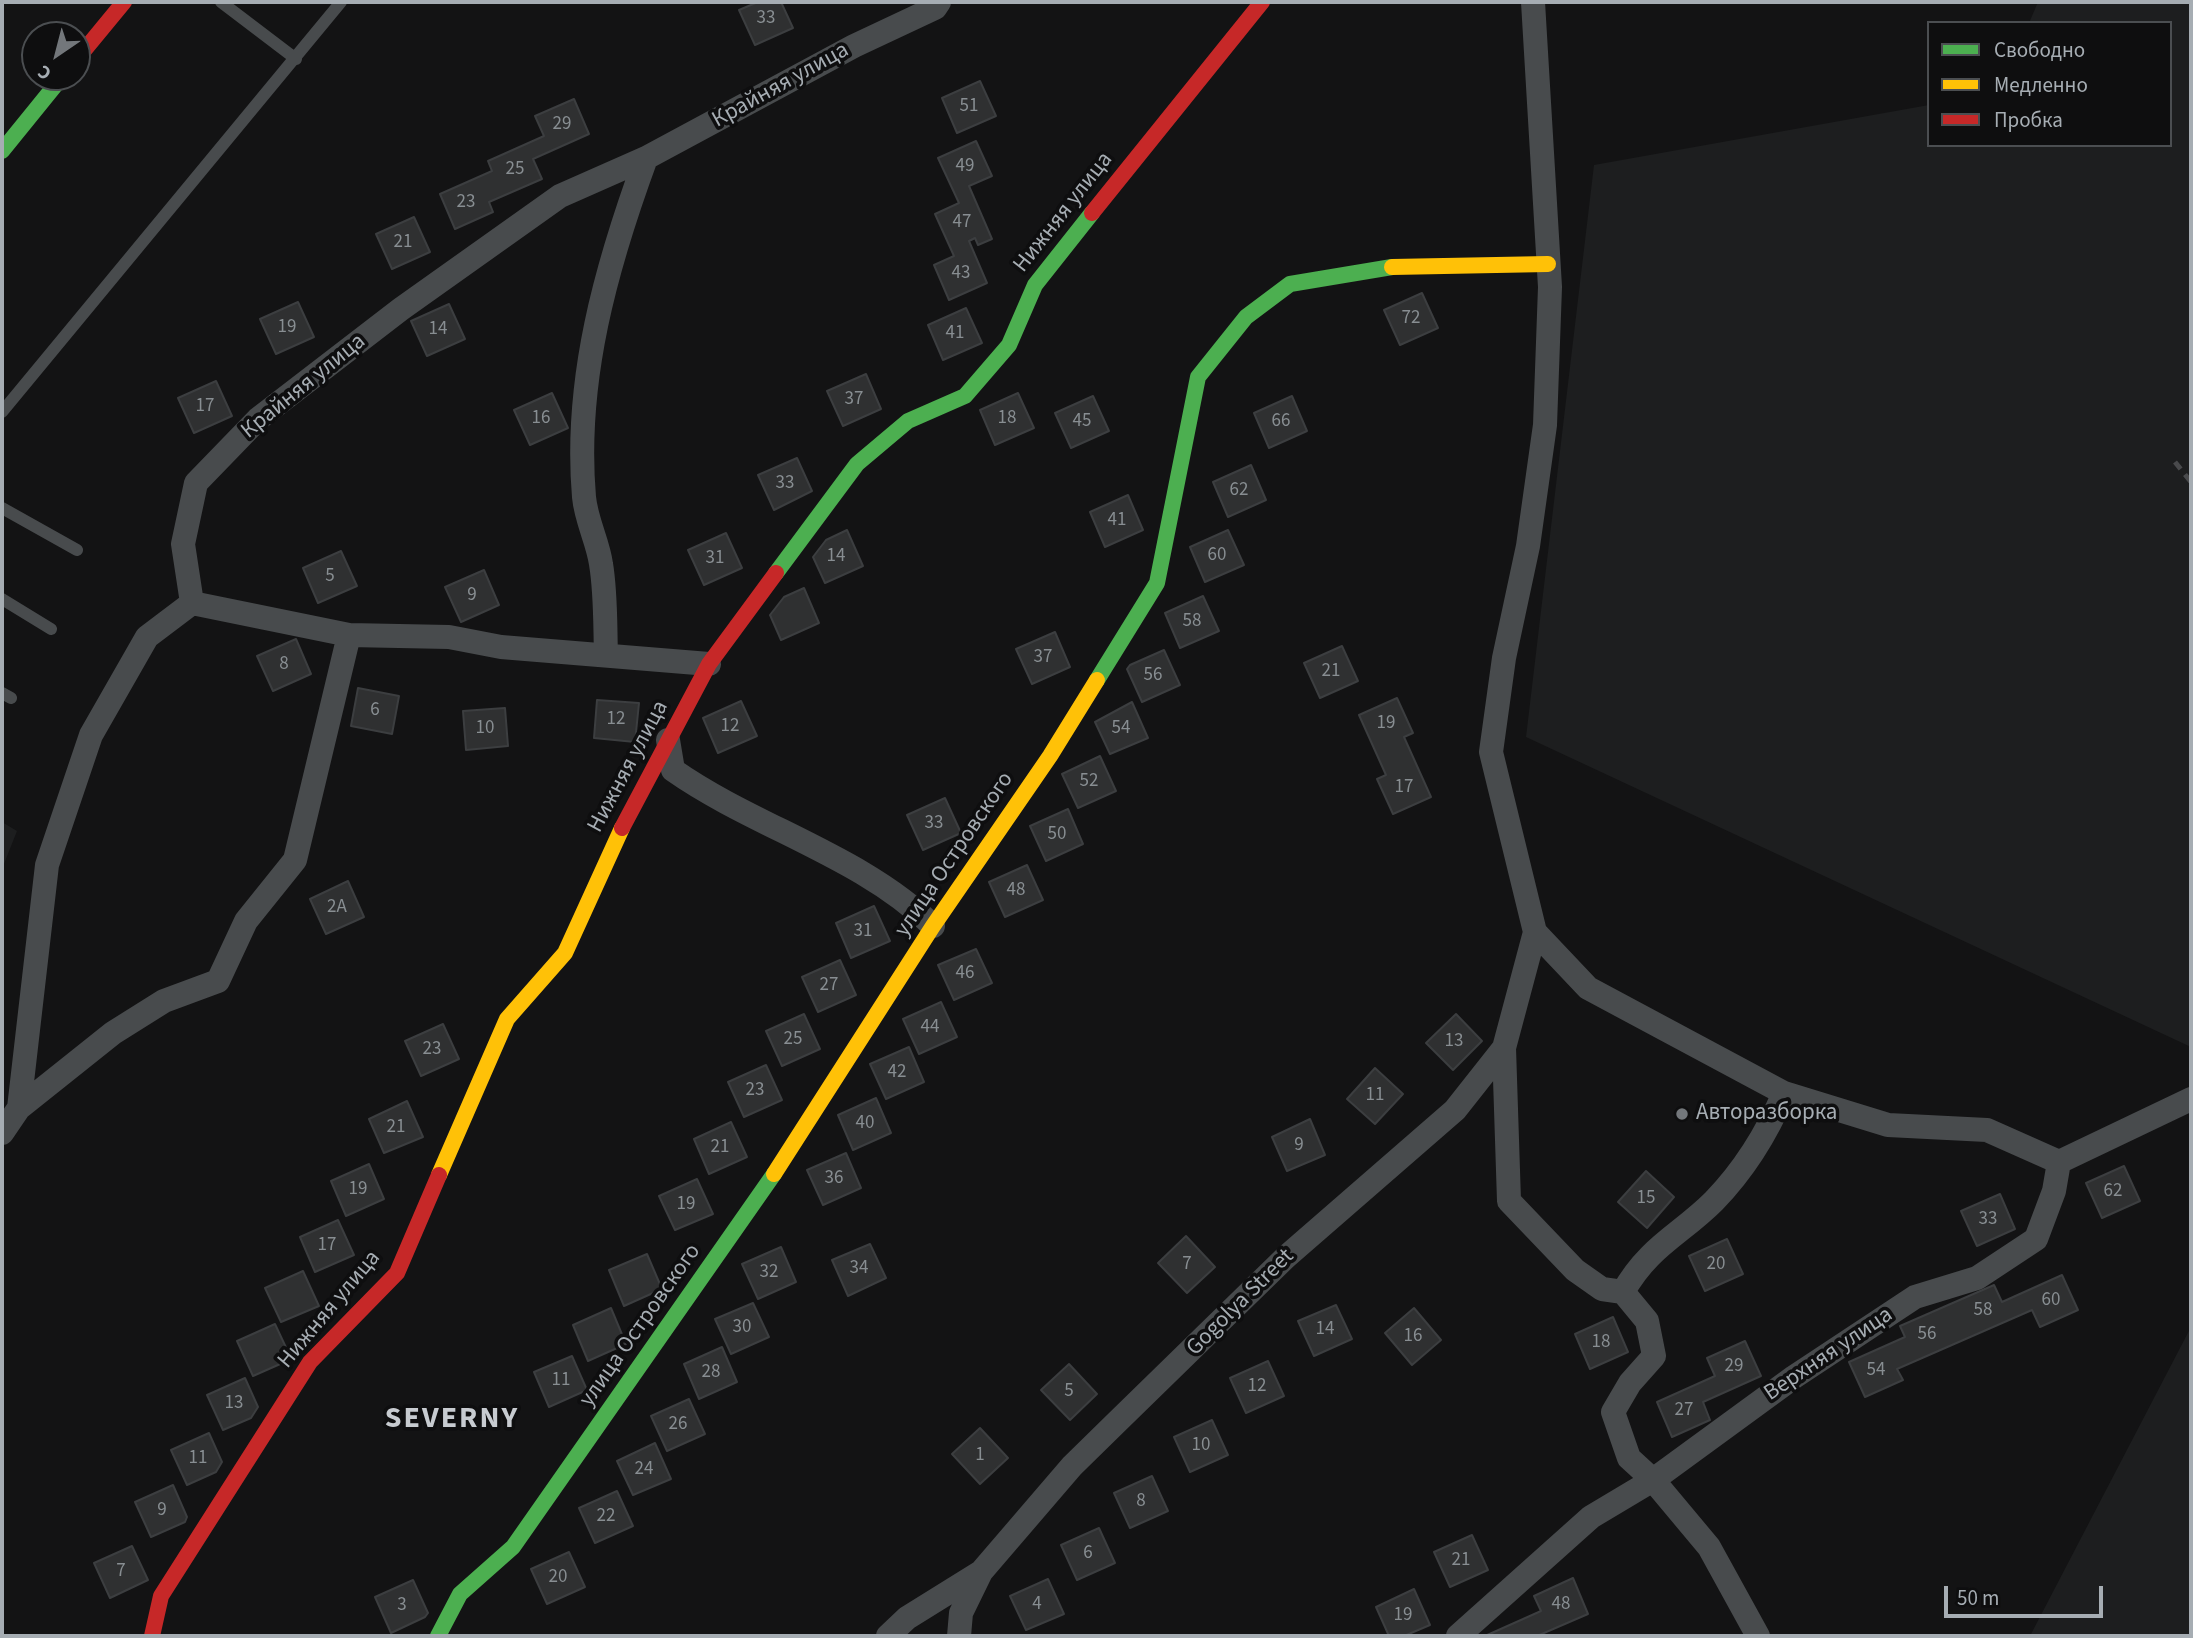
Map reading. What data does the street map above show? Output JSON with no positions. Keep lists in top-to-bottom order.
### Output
{
  "streets": {
    "street": [
      "Крайняя улица",
      "Нижняя улица",
      "улица Островского",
      "Gogolya Street",
      "Верхняя улица"
    ]
  },
  "districts": ["SEVERNY"],
  "places": ["Авторазборка"],
  "house_numbers": [
    "33",
    "51",
    "29",
    "49",
    "25",
    "23",
    "47",
    "21",
    "43",
    "72",
    "19",
    "14",
    "41",
    "37",
    "17",
    "16",
    "18",
    "45",
    "66",
    "33",
    "62",
    "41",
    "60",
    "14",
    "31",
    "5",
    "9",
    "58",
    "37",
    "8",
    "21",
    "56",
    "6",
    "12",
    "19",
    "12",
    "10",
    "54",
    "52",
    "17",
    "33",
    "50",
    "48",
    "2А",
    "31",
    "46",
    "27",
    "44",
    "25",
    "13",
    "23",
    "42",
    "23",
    "11",
    "40",
    "21",
    "9",
    "21",
    "36",
    "19",
    "62",
    "15",
    "19",
    "33",
    "17",
    "7",
    "20",
    "34",
    "32",
    "60",
    "58",
    "30",
    "14",
    "56",
    "16",
    "18",
    "29",
    "54",
    "28",
    "11",
    "12",
    "5",
    "13",
    "27",
    "26",
    "10",
    "1",
    "11",
    "24",
    "8",
    "9",
    "22",
    "6",
    "21",
    "7",
    "20",
    "4",
    "48",
    "3",
    "19"
  ],
  "legend": ["Свободно", "Медленно", "Пробка"],
  "scale_bar": "50 m",
  "north": "bottom left"
}
